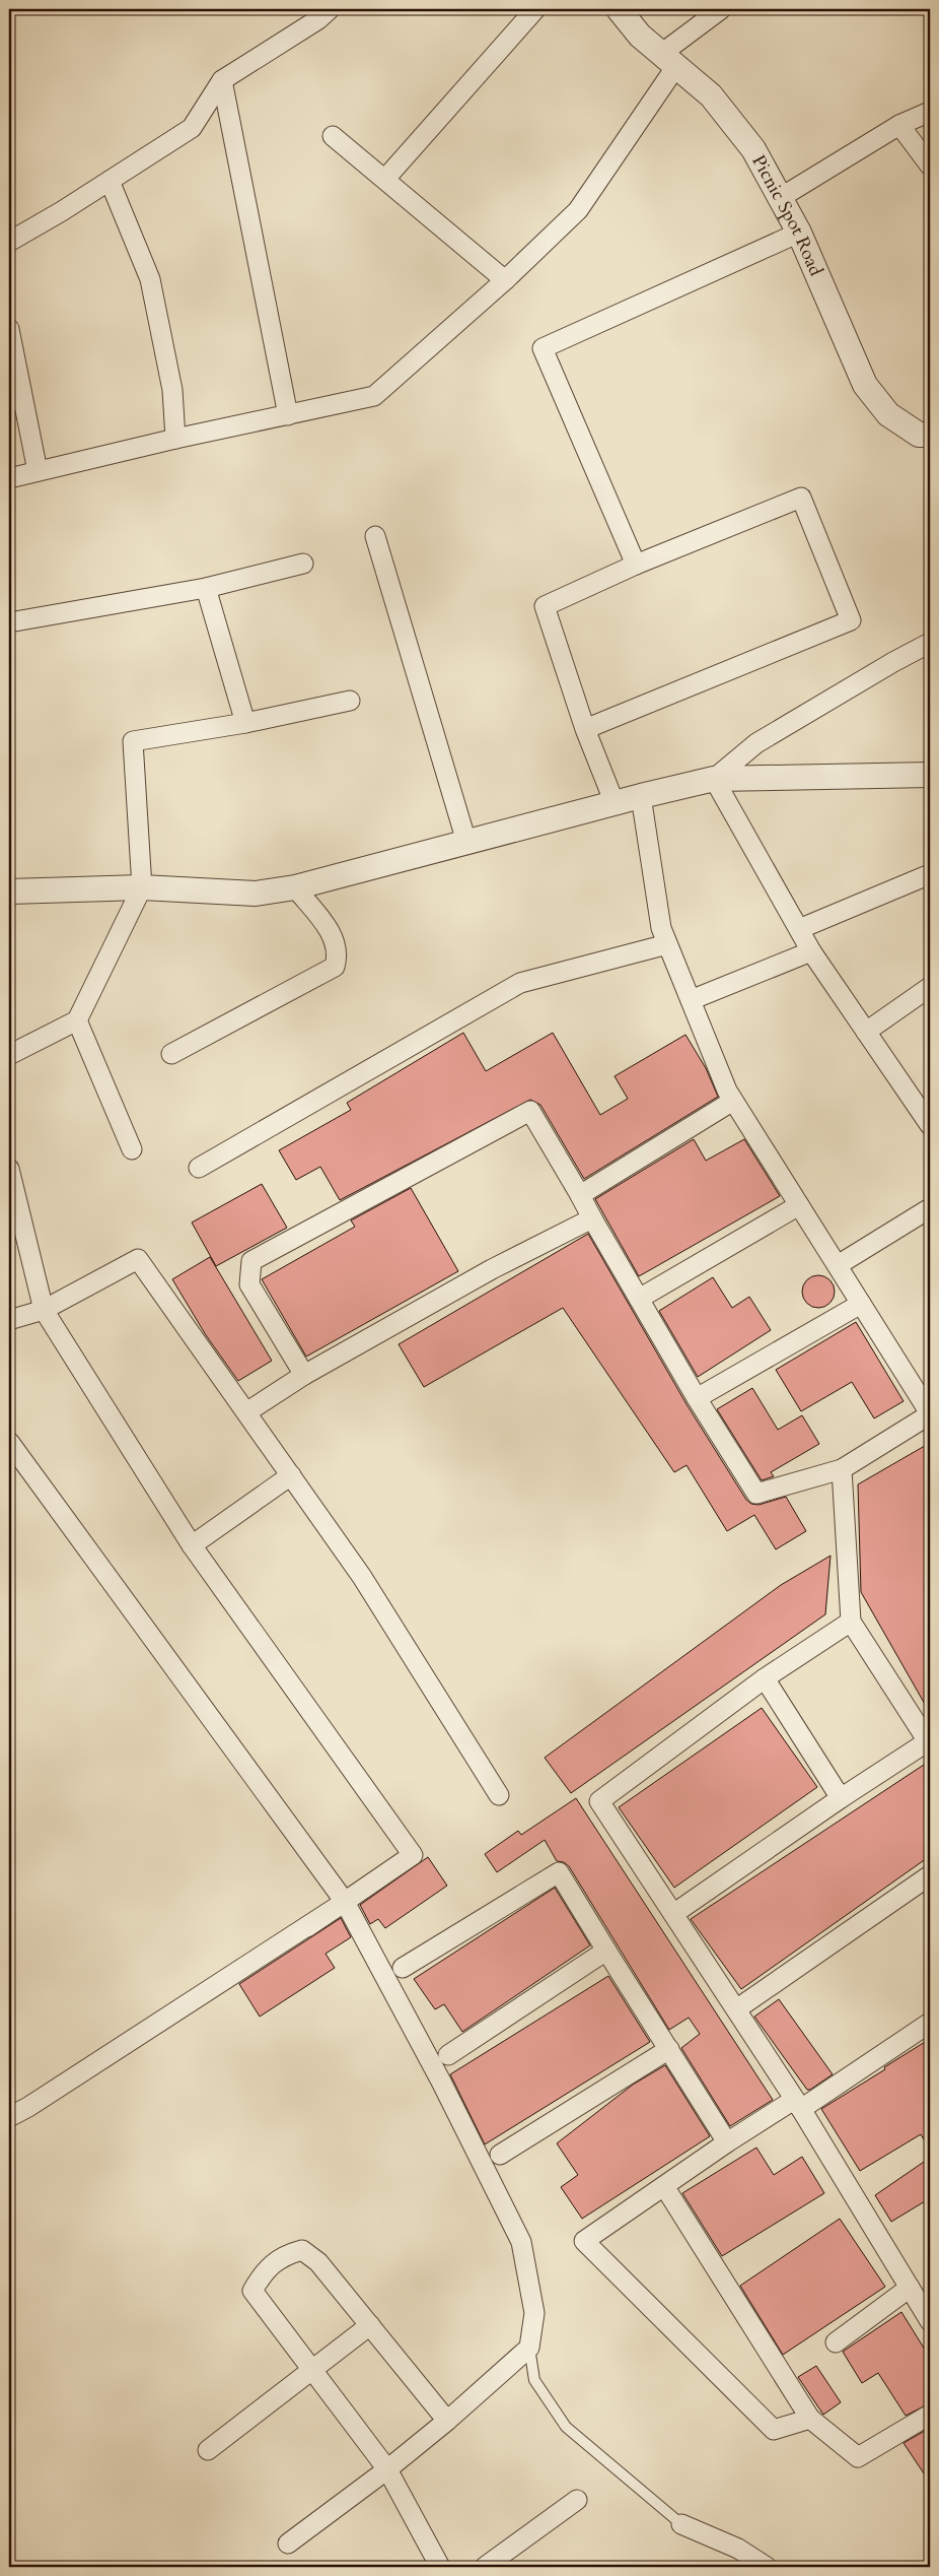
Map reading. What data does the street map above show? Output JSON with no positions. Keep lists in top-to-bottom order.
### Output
{
  "streets": {
    "street": ["Picnic Spot Road"]
  }
}
